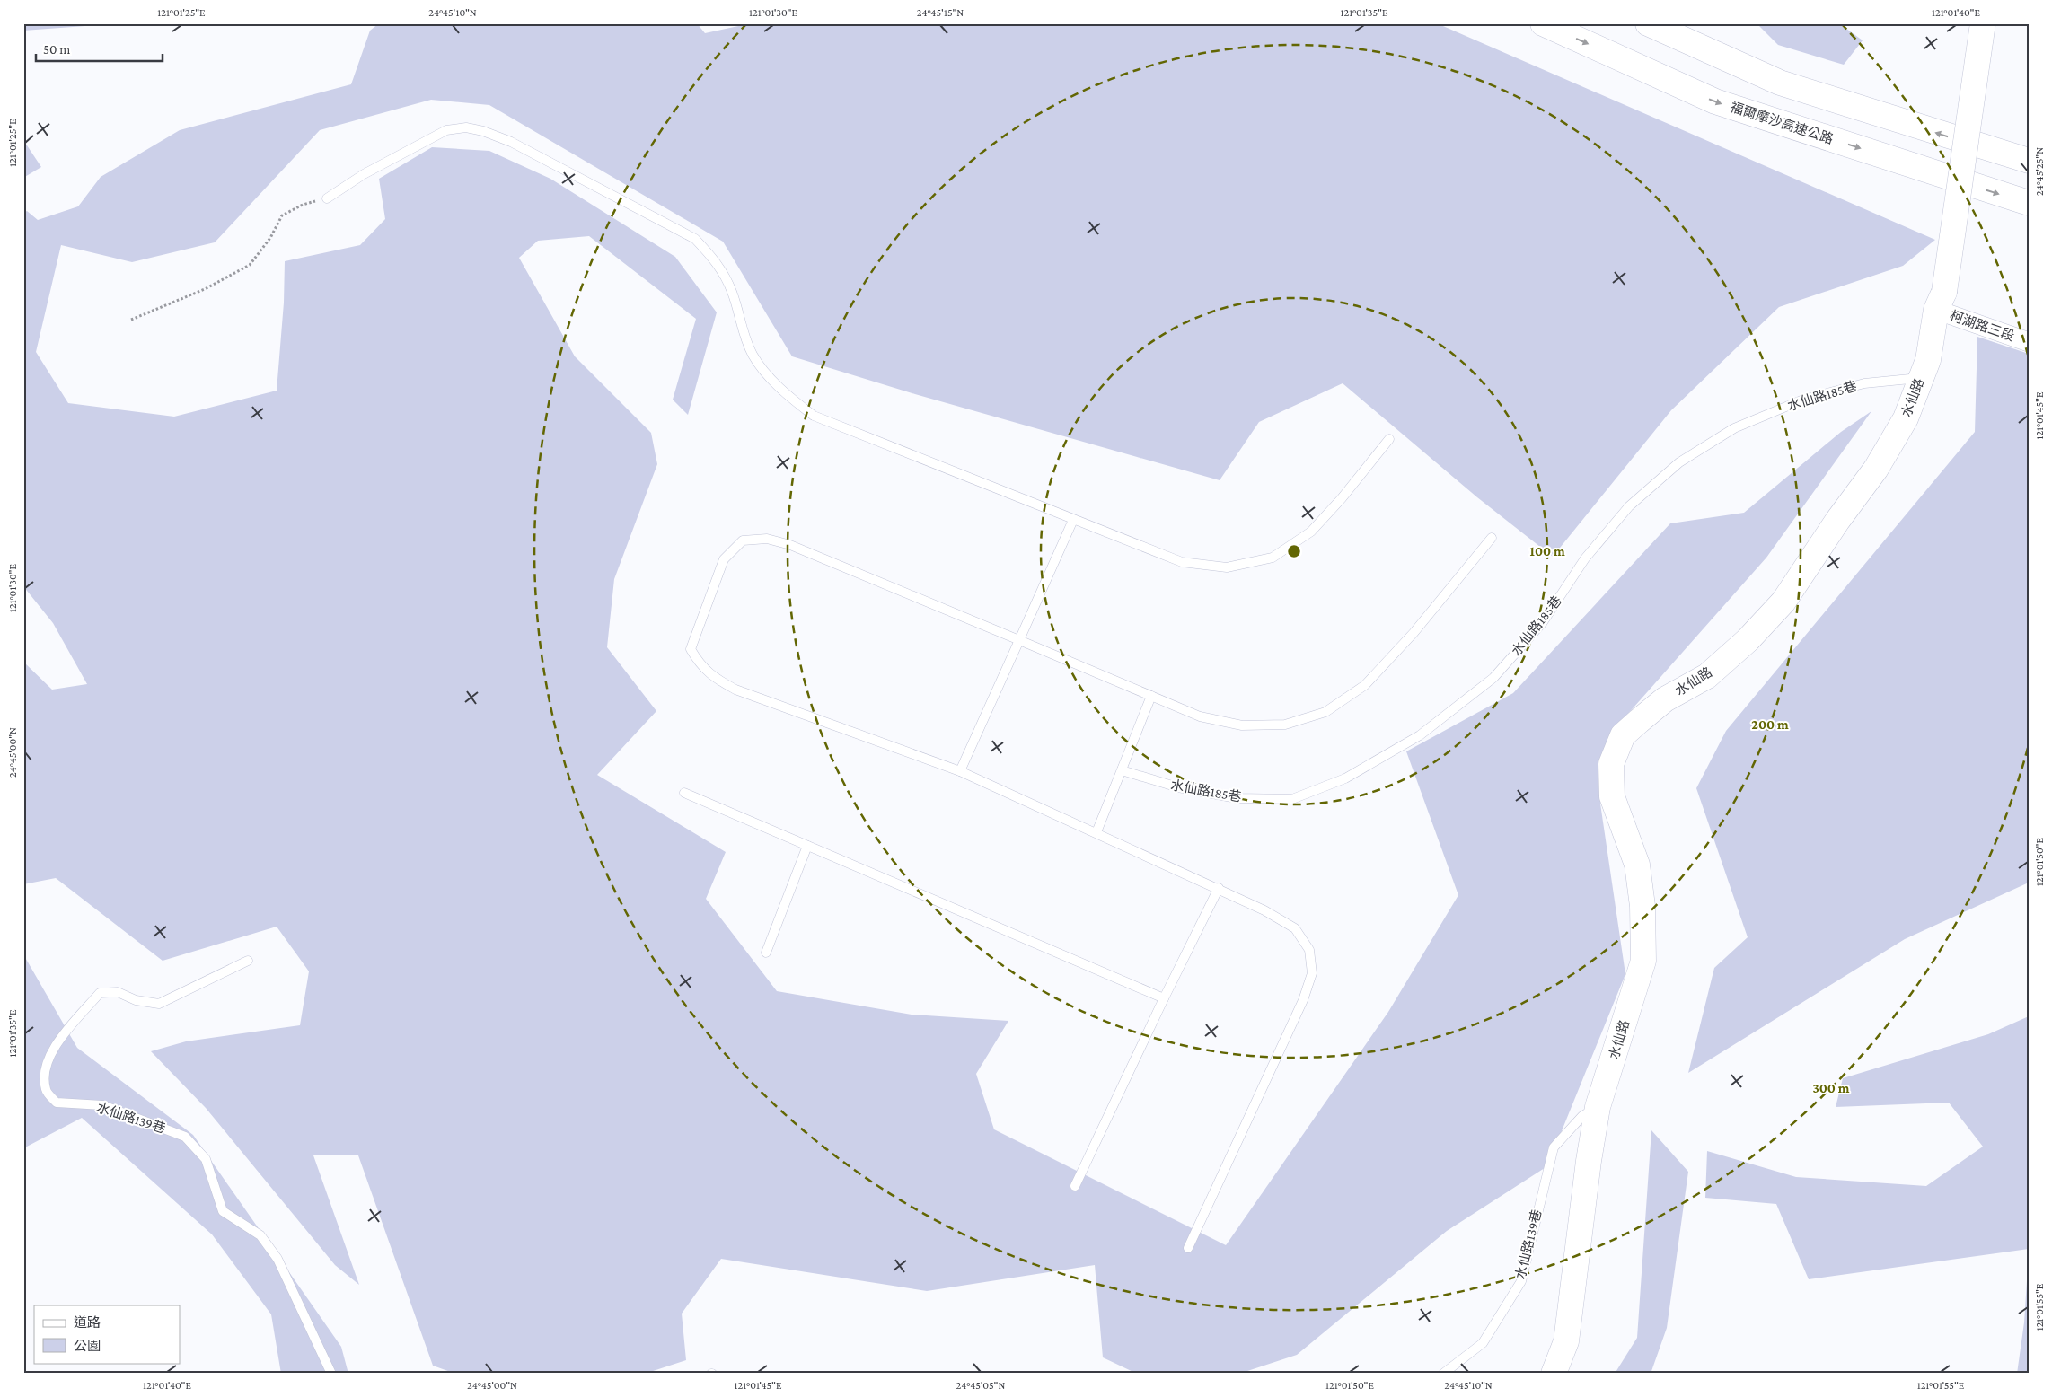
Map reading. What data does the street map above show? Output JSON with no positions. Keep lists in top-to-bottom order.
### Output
{
  "streets": {
    "main road": ["福爾摩沙高速公路", "水仙路"],
    "street": ["柯湖路三段"],
    "lane": ["水仙路185巷", "水仙路139巷"]
  },
  "crossings": [
    ["柯湖路三段", "水仙路"],
    ["水仙路185巷", "水仙路"],
    ["水仙路", "水仙路139巷"]
  ],
  "legend": ["道路", "公園"],
  "scale_bar": "50 m",
  "coordinates": [
    "121°01'25\"E",
    "24°45'10\"N",
    "121°01'30\"E",
    "24°45'15\"N",
    "121°01'35\"E",
    "121°01'40\"E",
    "24°45'25\"N",
    "121°01'45\"E",
    "24°45'00\"N",
    "121°01'50\"E",
    "121°01'55\"E",
    "24°45'05\"N"
  ],
  "rings": ["100 m", "200 m", "300 m"]
}
